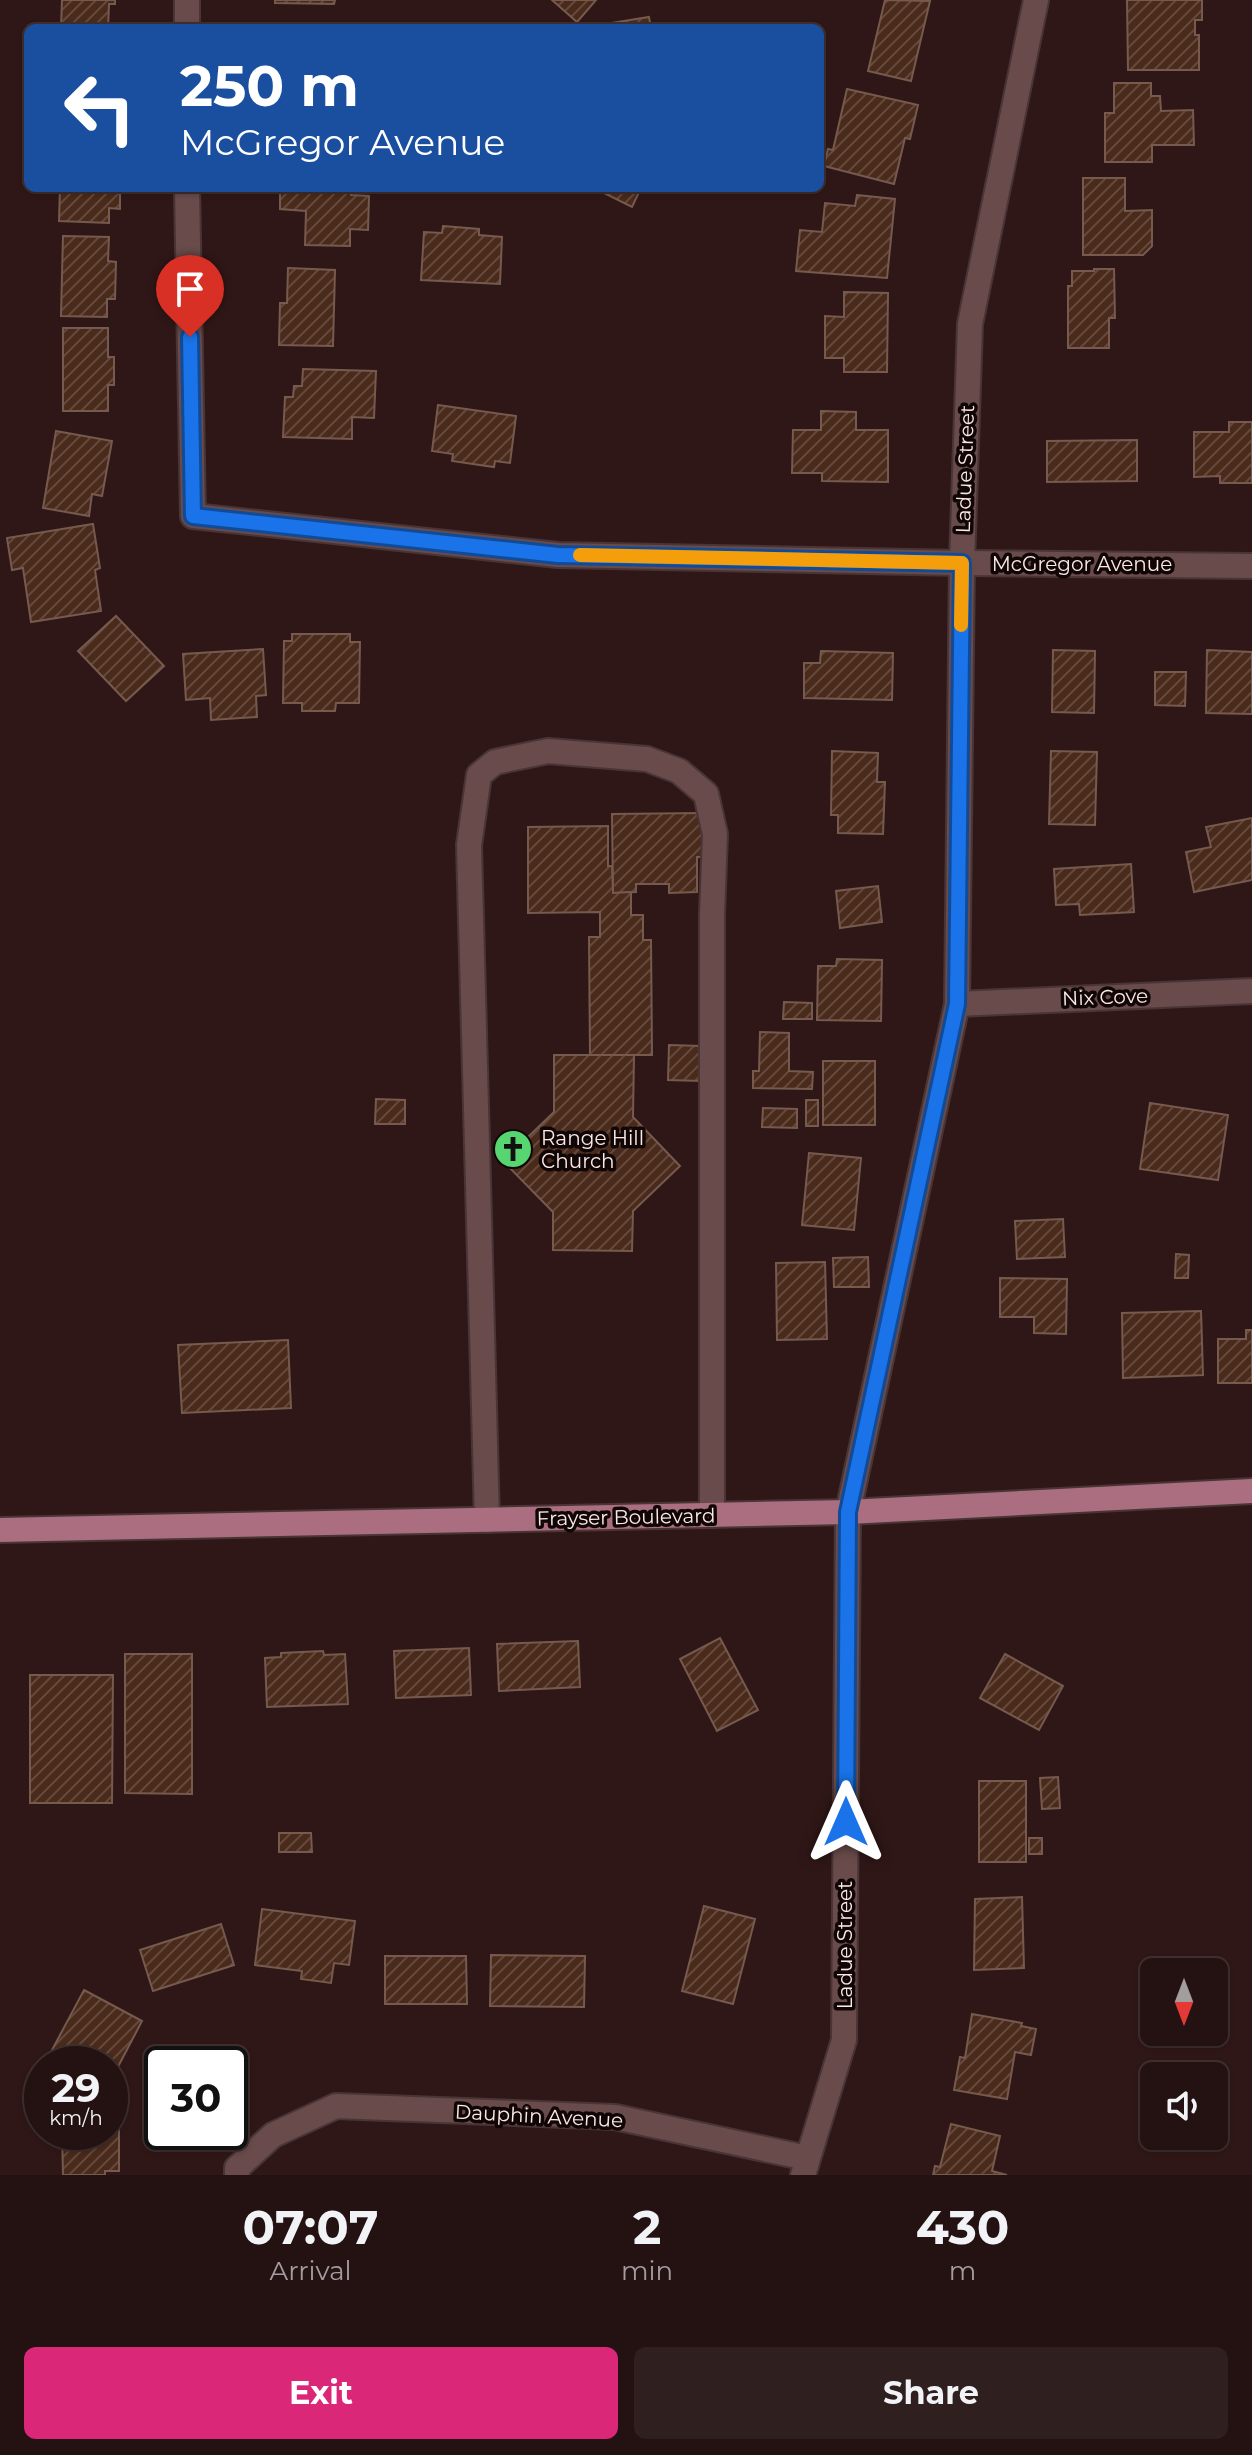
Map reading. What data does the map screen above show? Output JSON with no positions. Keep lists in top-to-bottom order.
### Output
{
  "streets": {
    "main road": ["Frayser Boulevard"],
    "street": [
      "Ladue Street",
      "McGregor Avenue",
      "Nix Cove",
      "Dauphin Avenue"
    ]
  },
  "crossings": [
    ["Ladue Street", "McGregor Avenue"],
    ["Ladue Street", "Nix Cove"],
    ["Ladue Street", "Frayser Boulevard"],
    ["Ladue Street", "Dauphin Avenue"]
  ],
  "places": {
    "church": ["Range Hill Church"]
  },
  "north": "bottom",
  "page": {
    "turn": ["250 m", "McGregor Avenue"],
    "speed": "29 km/h",
    "limit": "30",
    "eta": [
      "07:07",
      "Arrival",
      "2",
      "min",
      "430",
      "m"
    ],
    "buttons": ["Exit", "Share"]
  }
}
